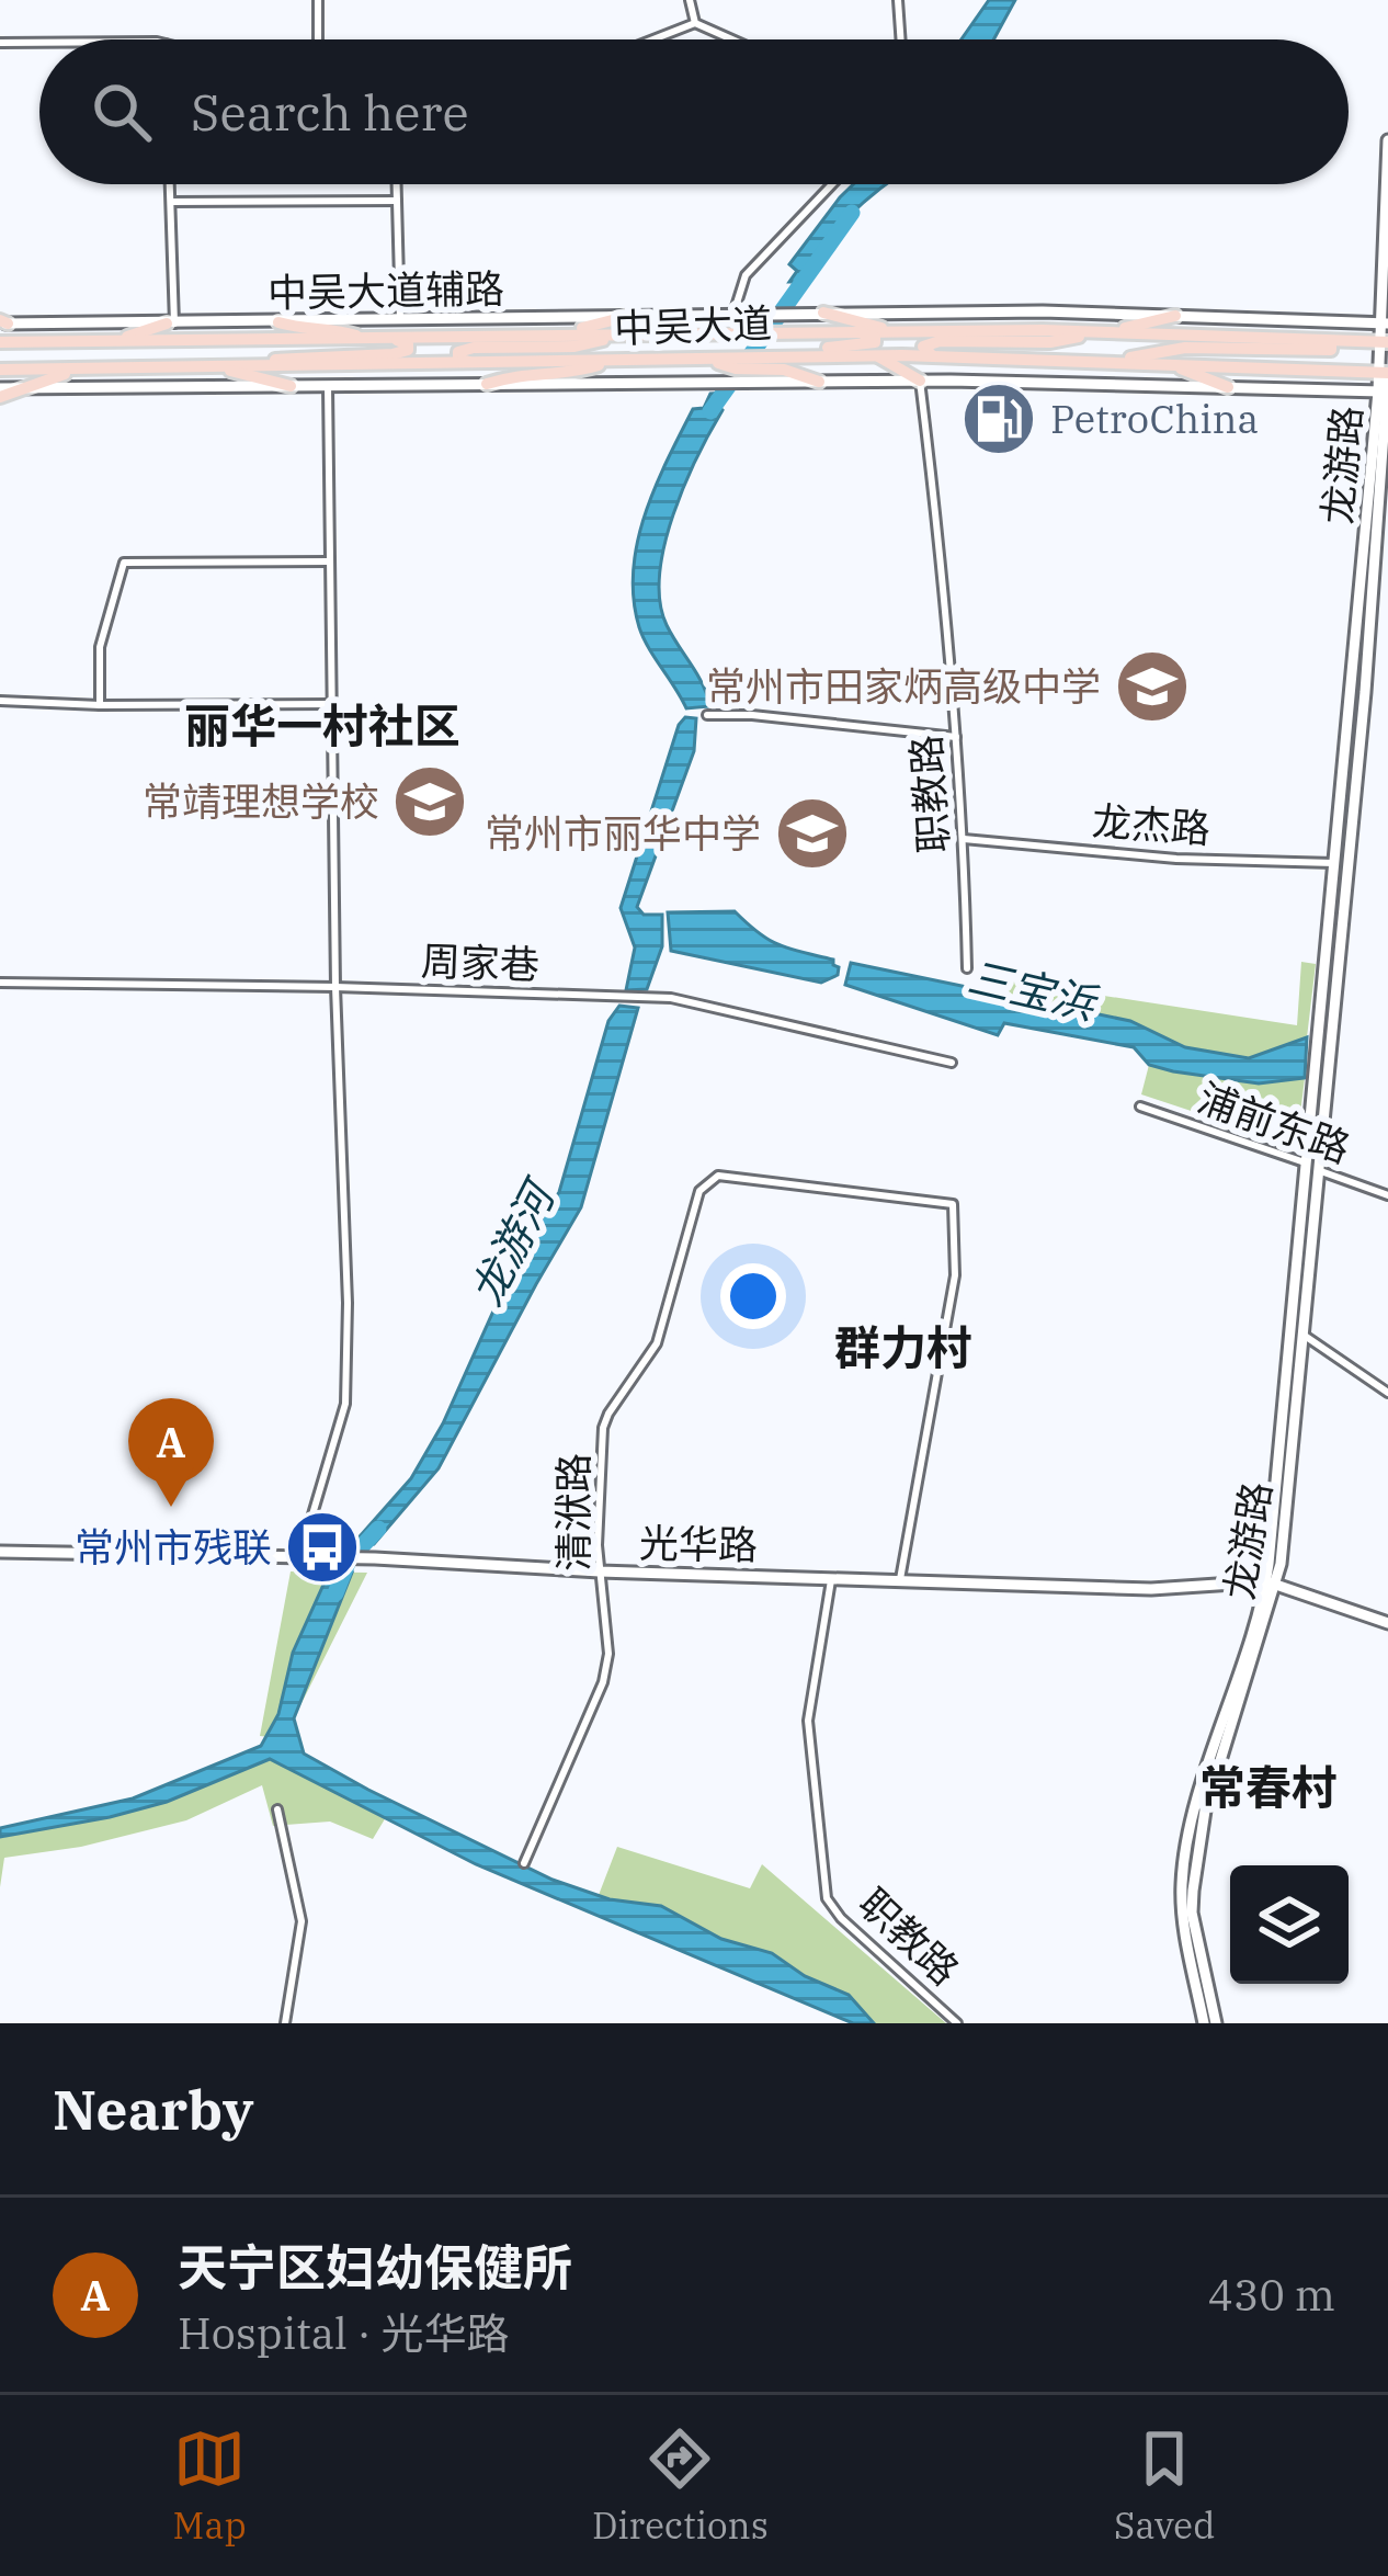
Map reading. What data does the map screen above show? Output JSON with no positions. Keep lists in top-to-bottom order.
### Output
{
  "streets": {
    "main road": [
      "中吴大道辅路",
      "中吴大道",
      "龙游路",
      "光华路"
    ],
    "street": [
      "职教路",
      "龙杰路",
      "周家巷",
      "浦前东路",
      "清洑路"
    ]
  },
  "crossings": [
    ["中吴大道", "龙游路"],
    ["龙游路", "龙杰路"],
    ["龙游路", "浦前东路"],
    ["龙游路", "光华路"],
    ["职教路", "龙杰路"],
    ["职教路", "光华路"],
    ["清洑路", "光华路"]
  ],
  "districts": ["丽华一村社区", "群力村", "常春村"],
  "water": ["三宝浜", "龙游河"],
  "places": {
    "fuel station": ["PetroChina"],
    "school or university": ["常州市田家炳高级中学", "常靖理想学校", "常州市丽华中学"],
    "bus stop": ["常州市残联"]
  },
  "page": {
    "search": "Search here",
    "pins": "A",
    "heading": "Nearby",
    "list": [
      {
        "mark": "A",
        "name": "天宁区妇幼保健所",
        "note": "Hospital · 光华路",
        "value": "430 m"
      }
    ],
    "nav": ["Map", "Directions", "Saved"]
  }
}
